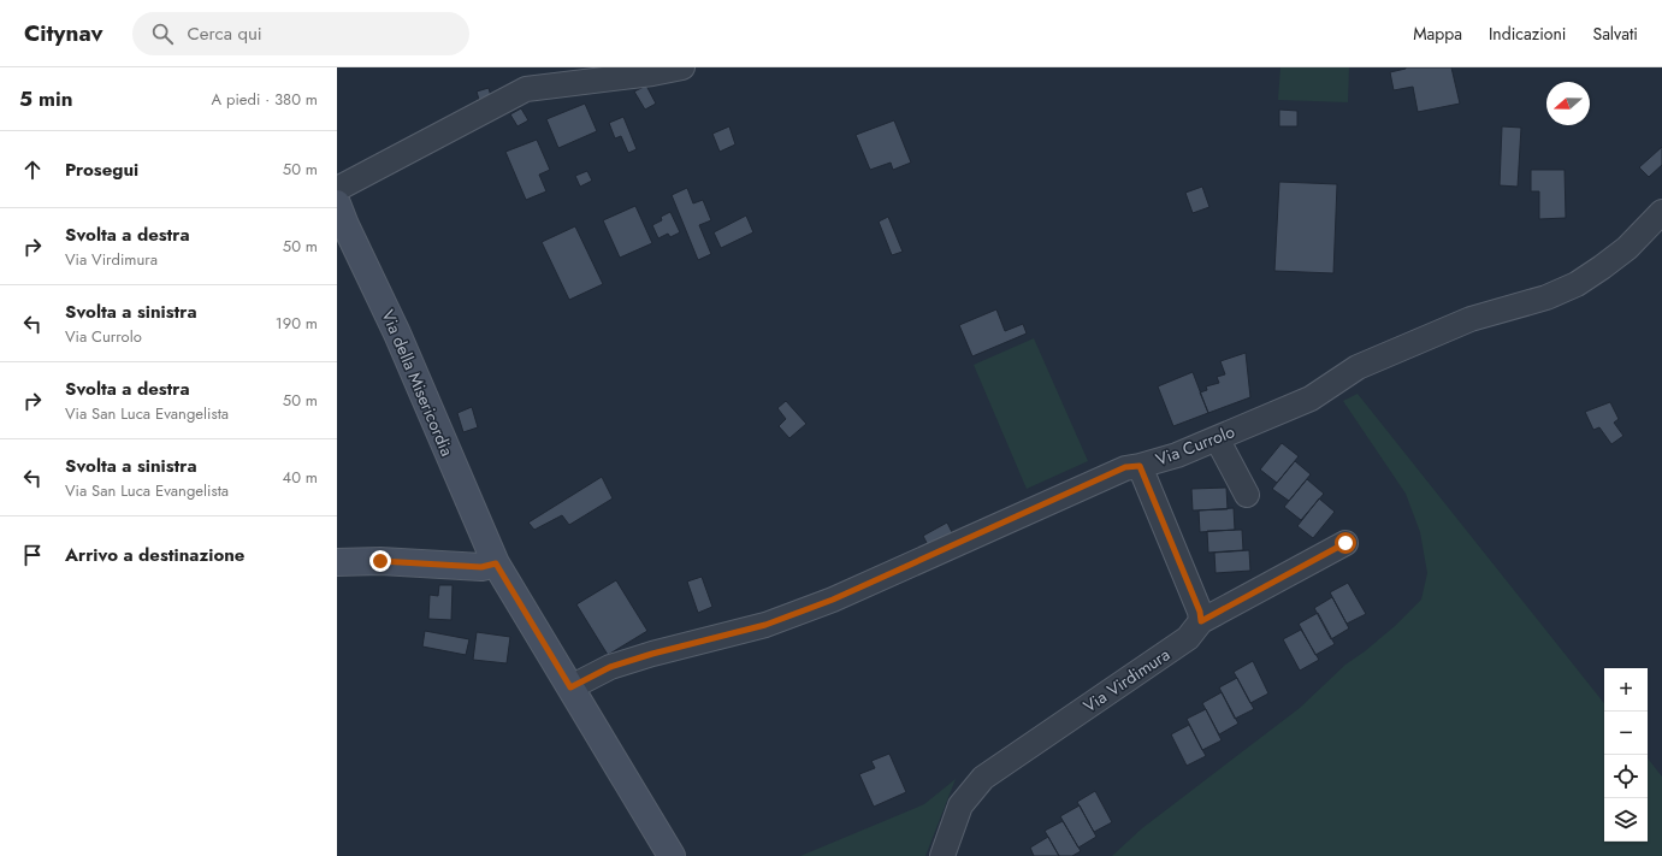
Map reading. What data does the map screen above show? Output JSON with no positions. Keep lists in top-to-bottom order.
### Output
{
  "streets": {
    "main road": ["Via della Misericordia"],
    "street": ["Via Currolo", "Via Virdimura"]
  },
  "crossings": [
    ["Via della Misericordia", "Via Currolo"]
  ],
  "north": "left",
  "page": {
    "header": "Citynav",
    "search": "Cerca qui",
    "nav": ["Mappa", "Indicazioni", "Salvati"],
    "heading": ["5 min", "A piedi · 380 m"],
    "list": [
      ["Prosegui", "50 m"],
      ["Svolta a destra", "Via Virdimura", "50 m"],
      ["Svolta a sinistra", "Via Currolo", "190 m"],
      ["Svolta a destra", "Via San Luca Evangelista", "50 m"],
      ["Svolta a sinistra", "Via San Luca Evangelista", "40 m"],
      "Arrivo a destinazione"
    ],
    "map_buttons": ["+", "−"]
  }
}
